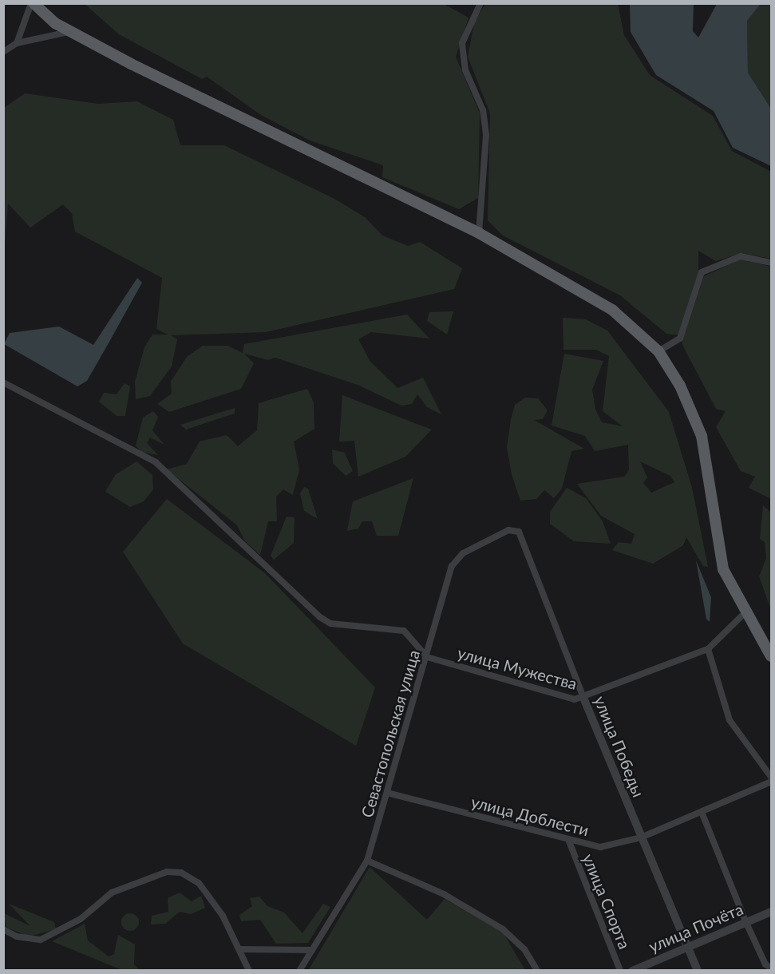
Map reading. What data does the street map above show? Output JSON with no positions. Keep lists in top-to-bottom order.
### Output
{
  "streets": {
    "street": [
      "улица Мужества",
      "Севастопольская улица",
      "улица Победы",
      "улица Доблести",
      "улица Спорта",
      "улица Почёта"
    ]
  },
  "crossings": [
    ["улица Мужества", "Севастопольская улица"],
    ["улица Мужества", "улица Победы"],
    ["Севастопольская улица", "улица Победы"],
    ["Севастопольская улица", "улица Доблести"],
    ["улица Победы", "улица Доблести"],
    ["улица Победы", "улица Почёта"],
    ["улица Доблести", "улица Спорта"]
  ]
}
